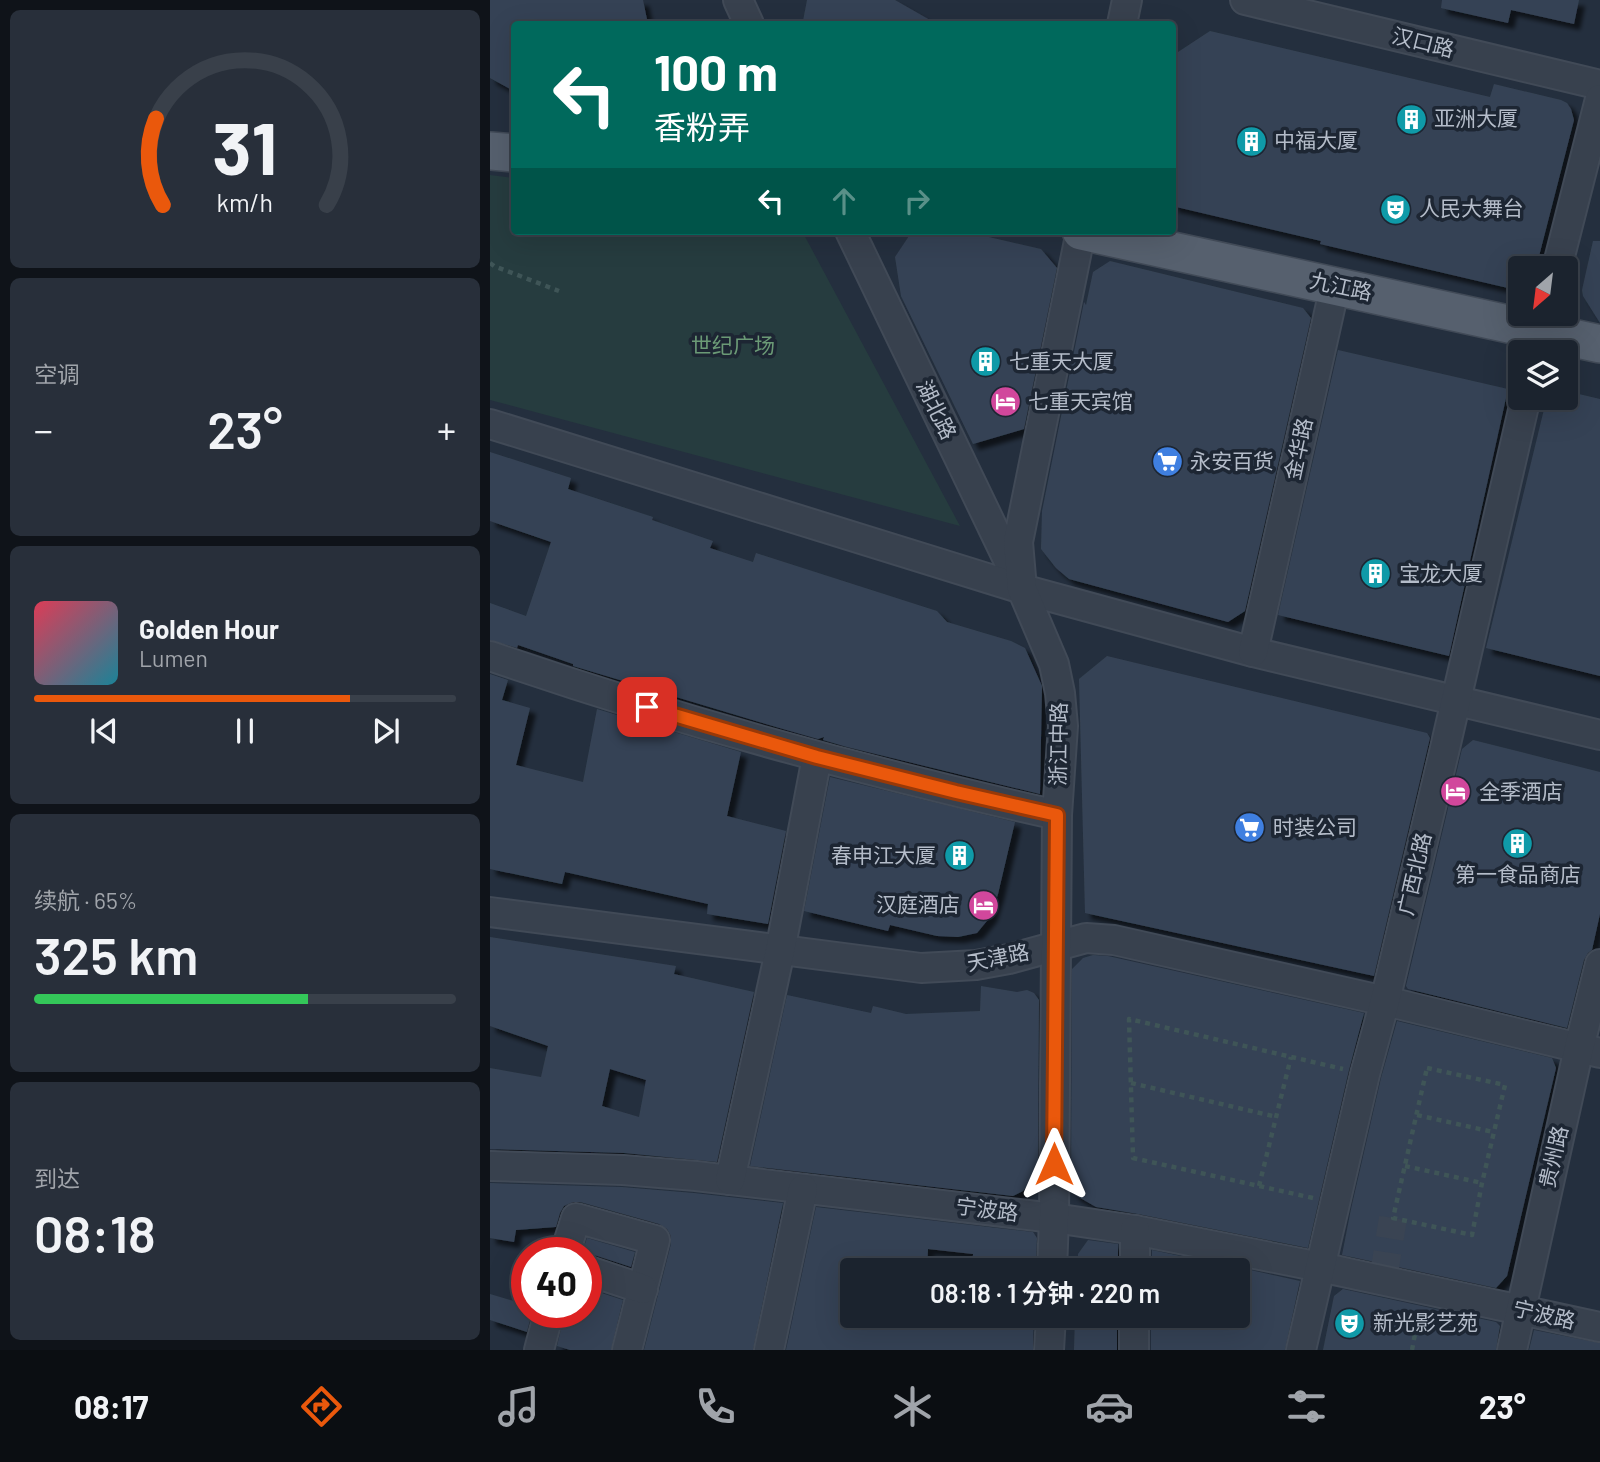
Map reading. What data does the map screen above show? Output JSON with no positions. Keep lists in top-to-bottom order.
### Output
{
  "streets": {
    "main road": ["九江路"],
    "street": [
      "汉口路",
      "湖北路",
      "金华路",
      "浙江中路",
      "广西北路",
      "天津路",
      "贵州路",
      "宁波路"
    ]
  },
  "crossings": [
    ["九江路", "金华路"],
    ["湖北路", "浙江中路"],
    ["浙江中路", "天津路"],
    ["浙江中路", "宁波路"],
    ["广西北路", "天津路"],
    ["广西北路", "宁波路"],
    ["天津路", "贵州路"],
    ["贵州路", "宁波路"]
  ],
  "parks": ["世纪广场"],
  "places": {
    "building": [
      "亚洲大厦",
      "中福大厦",
      "七重天大厦",
      "宝龙大厦",
      "第一食品商店",
      "春申江大厦"
    ],
    "theatre": ["人民大舞台", "新光影艺苑"],
    "hotel": ["七重天宾馆", "全季酒店", "汉庭酒店"],
    "supermarket": ["永安百货", "时装公司"]
  },
  "north": "bottom left",
  "page": {
    "turn": ["100 m", "香粉弄"],
    "tile": [
      "空调",
      ["续航 · 65%", "325 km"],
      ["到达", "08:18"]
    ],
    "heat": ["−", "23°", "+"],
    "song": ["Golden Hour", "Lumen"],
    "limit": "40",
    "trip": "08:18 · 1 分钟 · 220 m",
    "tabs": ["08:17", "23°"],
    "gauge": ["31", "km/h"]
  }
}
